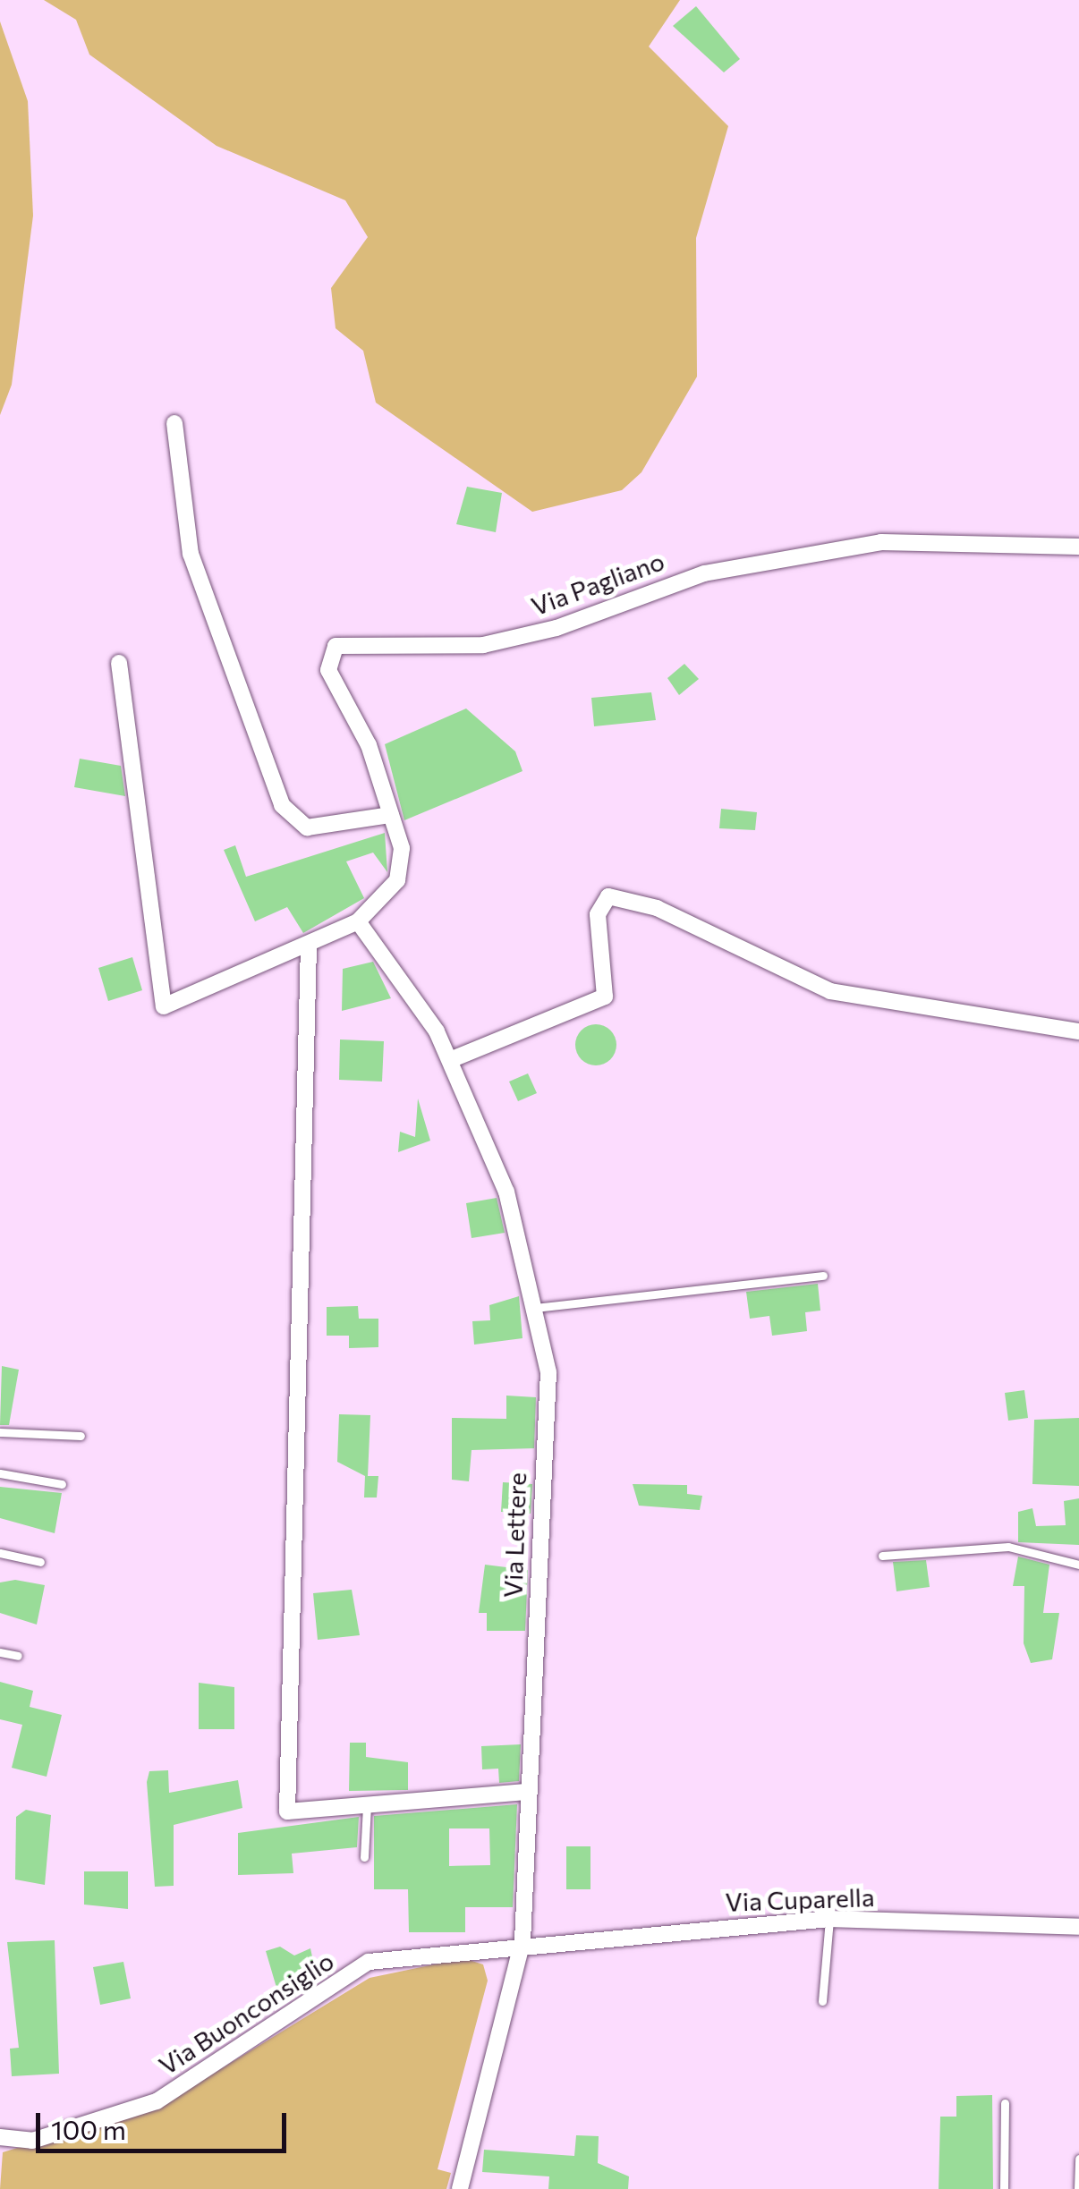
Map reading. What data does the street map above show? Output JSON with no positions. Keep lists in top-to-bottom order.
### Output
{
  "streets": {
    "street": [
      "Via Pagliano",
      "Via Lettere",
      "Via Cuparella",
      "Via Buonconsiglio"
    ]
  },
  "crossings": [
    ["Via Pagliano", "Via Lettere"],
    ["Via Lettere", "Via Cuparella"],
    ["Via Lettere", "Via Buonconsiglio"],
    ["Via Cuparella", "Via Buonconsiglio"]
  ],
  "scale_bar": "100 m"
}
